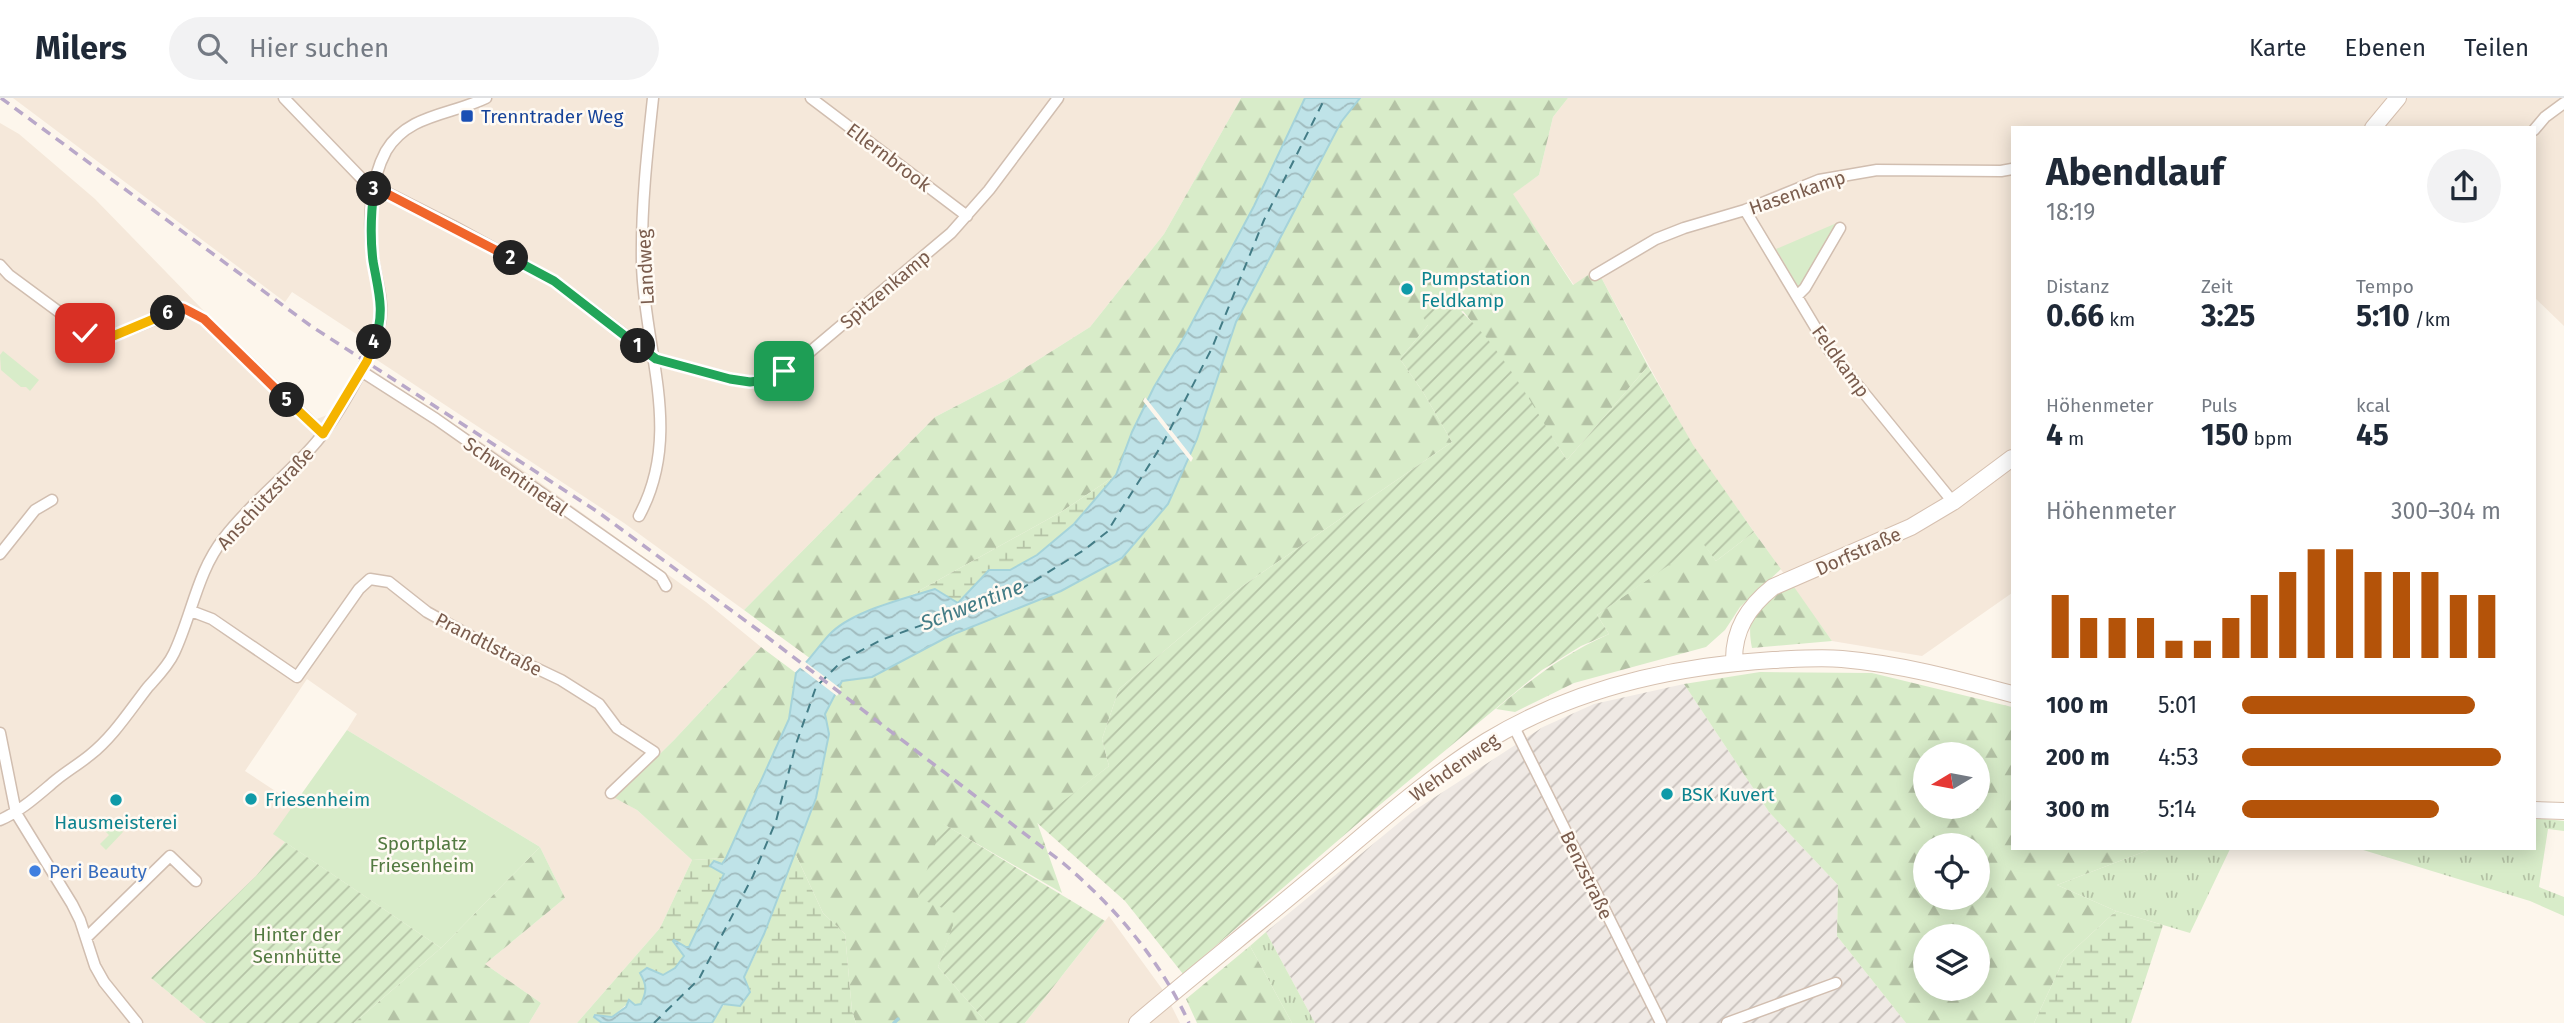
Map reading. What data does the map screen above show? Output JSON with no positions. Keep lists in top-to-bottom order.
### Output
{
  "streets": {
    "main road": ["Dorfstraße", "Wehdenweg"],
    "street": [
      "Ellernbrook",
      "Hasenkamp",
      "Landweg",
      "Spitzenkamp",
      "Feldkamp",
      "Schwentinetal",
      "Anschützstraße",
      "Prandtlstraße",
      "Benzstraße"
    ]
  },
  "crossings": [
    ["Ellernbrook", "Spitzenkamp"],
    ["Hasenkamp", "Feldkamp"],
    ["Landweg", "Spitzenkamp"],
    ["Spitzenkamp", "Anschützstraße"],
    ["Feldkamp", "Dorfstraße"],
    ["Schwentinetal", "Anschützstraße"],
    ["Anschützstraße", "Prandtlstraße"],
    ["Dorfstraße", "Wehdenweg"],
    ["Wehdenweg", "Benzstraße"]
  ],
  "water": ["Schwentine"],
  "parks": ["Sportplatz Friesenheim", "Hinter der Sennhütte"],
  "places": {
    "transit": ["Trenntrader Weg"],
    "other": [
      "Pumpstation Feldkamp",
      "BSK Kuvert",
      "Friesenheim",
      "Hausmeisterei",
      "Peri Beauty"
    ]
  },
  "north": "left",
  "page": {
    "header": "Milers",
    "search": "Hier suchen",
    "nav": ["Karte", "Ebenen", "Teilen"],
    "heading": ["Abendlauf", "18:19"],
    "pins": [
      "3",
      "2",
      "6",
      "4",
      "1",
      "5"
    ],
    "stats": [
      ["Distanz", "0.66 km"],
      ["Zeit", "3:25"],
      ["Tempo", "5:10 /km"],
      ["Höhenmeter", "4 m"],
      ["Puls", "150 bpm"],
      ["kcal", "45"]
    ],
    "chart": ["Höhenmeter", "300–304 m"],
    "list": [
      {
        "name": "100 m",
        "note": "5:01"
      },
      {
        "name": "200 m",
        "note": "4:53"
      },
      {
        "name": "300 m",
        "note": "5:14"
      }
    ]
  }
}
